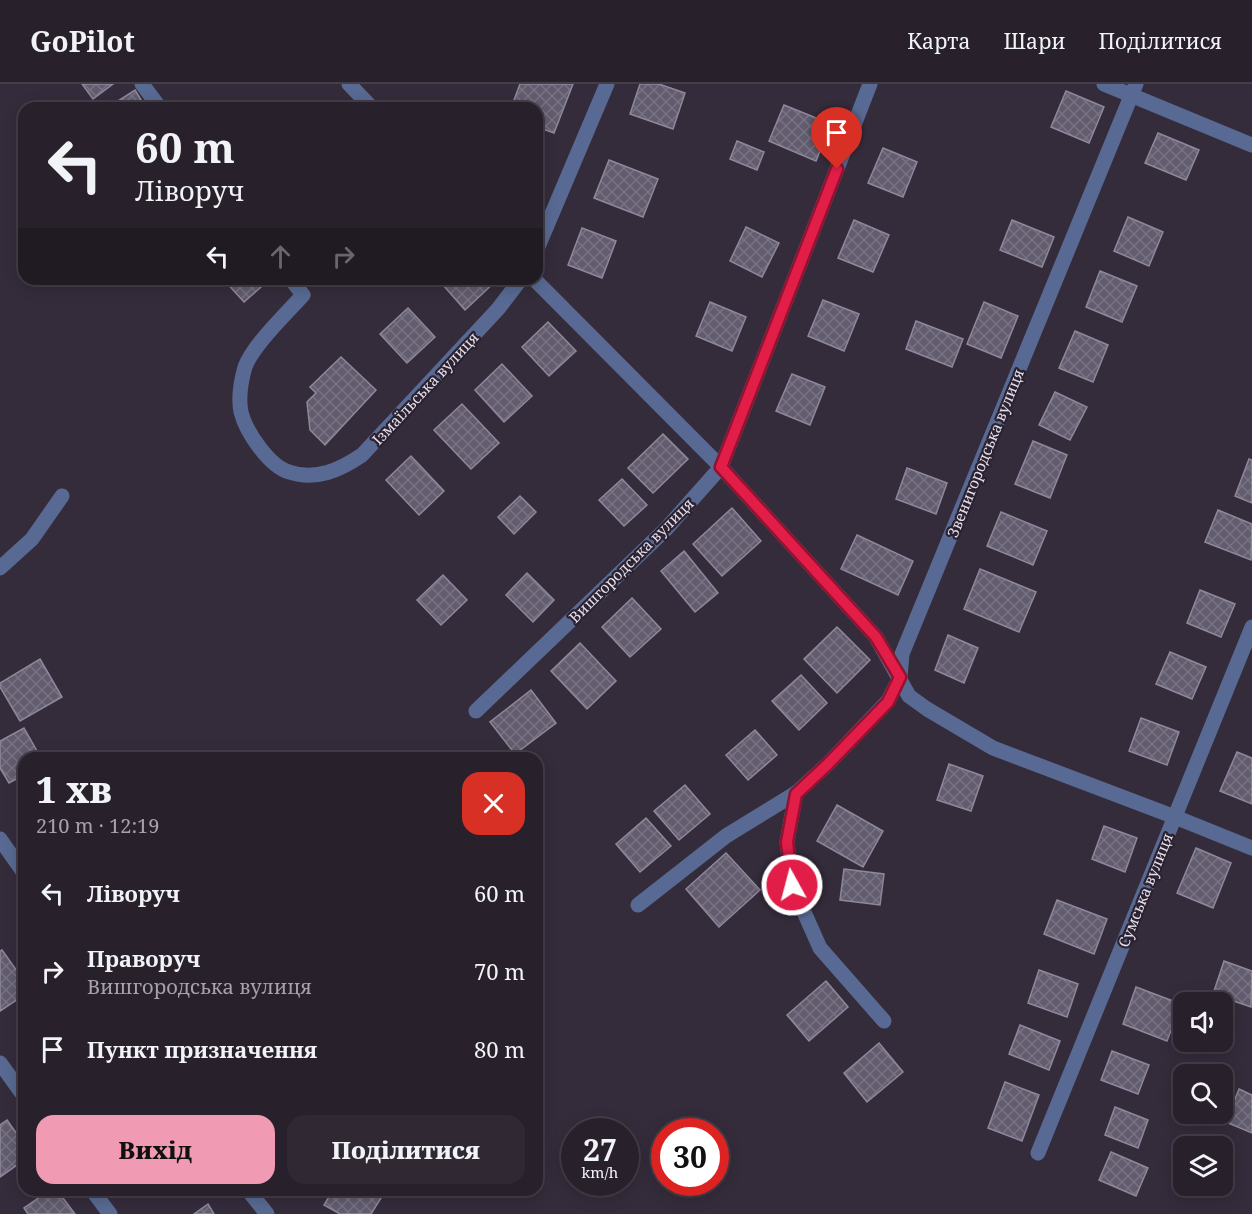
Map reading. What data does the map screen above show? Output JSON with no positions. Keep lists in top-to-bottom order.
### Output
{
  "streets": {
    "street": [
      "Ізмаїльська вулиця",
      "Звенигородська вулиця",
      "Вишгородська вулиця",
      "Сумська вулиця"
    ]
  },
  "page": {
    "header": "GoPilot",
    "nav": ["Карта", "Шари", "Поділитися"],
    "turn": ["60 m", "Ліворуч"],
    "heading": ["1 хв", "210 m · 12:19"],
    "list": [
      {
        "name": "Ліворуч",
        "value": "60 m"
      },
      {
        "name": "Праворуч",
        "note": "Вишгородська вулиця",
        "value": "70 m"
      },
      {
        "name": "Пункт призначення",
        "value": "80 m"
      }
    ],
    "buttons": ["Вихід", "Поділитися"],
    "speed": "27 km/h",
    "limit": "30"
  }
}
